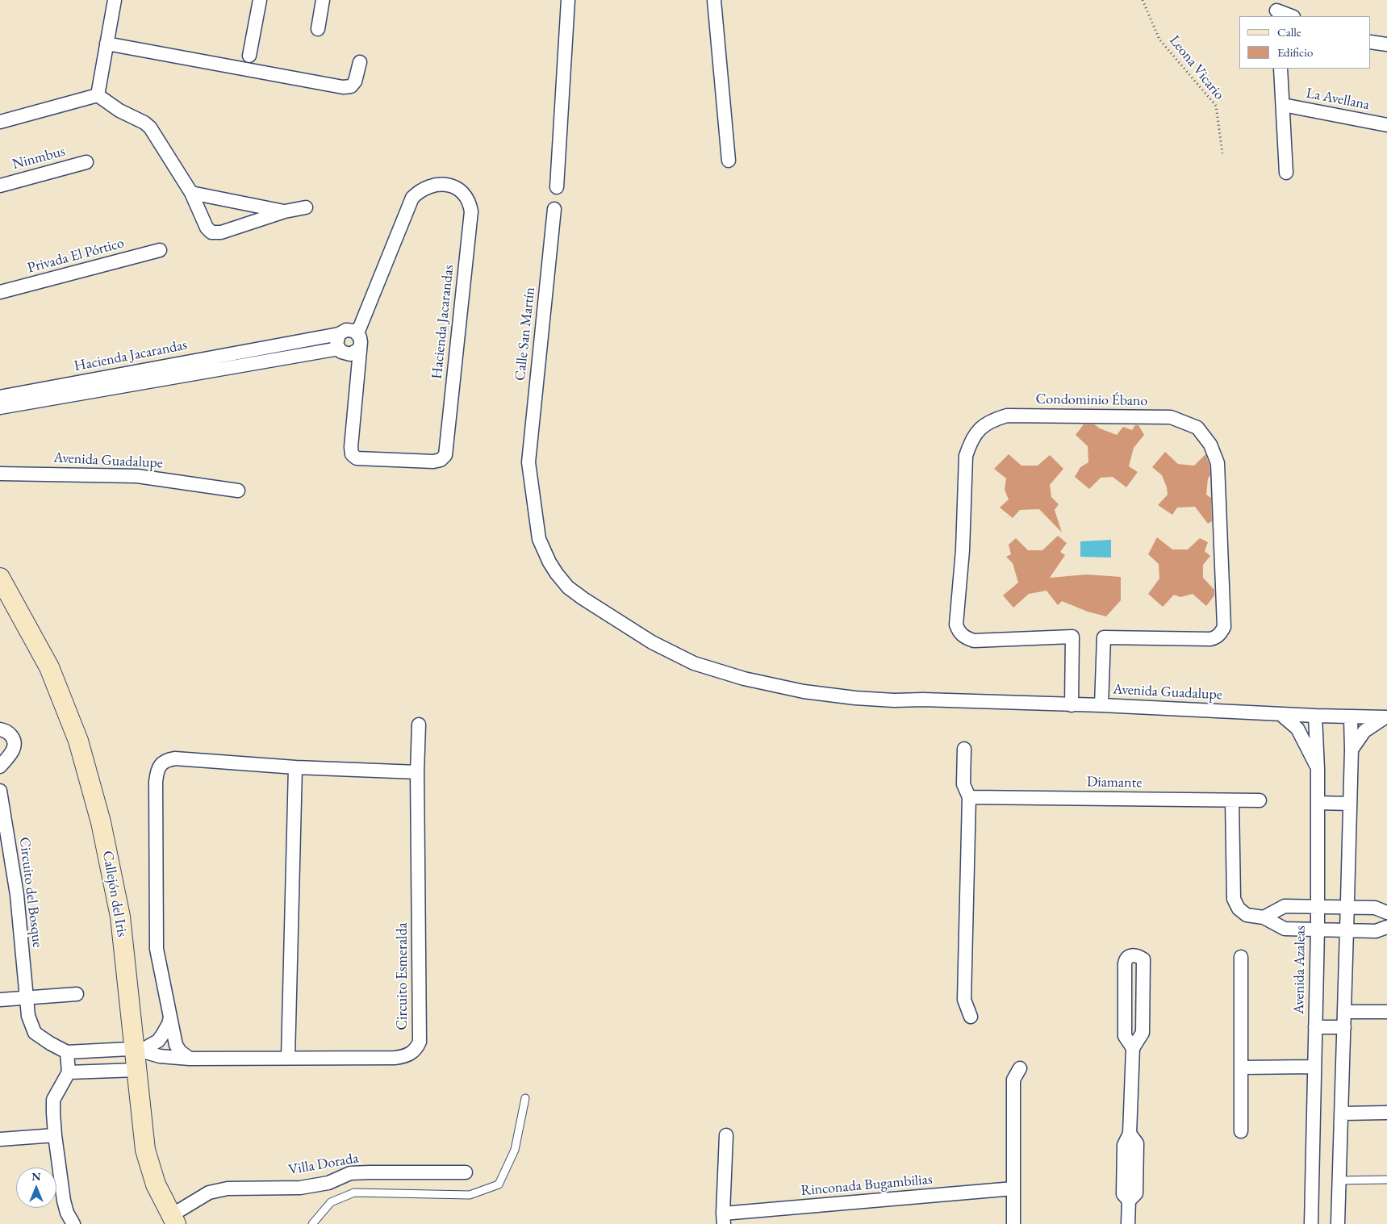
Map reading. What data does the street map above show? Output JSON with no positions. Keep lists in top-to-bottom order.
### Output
{
  "streets": {
    "street": [
      "La Avellana",
      "Ninmbus",
      "Privada El Pórtico",
      "Hacienda Jacarandas",
      "Calle San Martín",
      "Condominio Ébano",
      "Avenida Guadalupe",
      "Diamante",
      "Circuito del Bosque",
      "Callejón del Iris",
      "Avenida Azaleas",
      "Circuito Esmeralda",
      "Villa Dorada",
      "Rinconada Bugambilias"
    ],
    "path": ["Leona Vicario"]
  },
  "crossings": [
    ["Calle San Martín", "Avenida Guadalupe"],
    ["Condominio Ébano", "Avenida Guadalupe"],
    ["Avenida Guadalupe", "Avenida Azaleas"],
    ["Callejón del Iris", "Circuito Esmeralda"],
    ["Callejón del Iris", "Villa Dorada"]
  ],
  "legend": ["Calle", "Edificio"],
  "north": "top"
}
